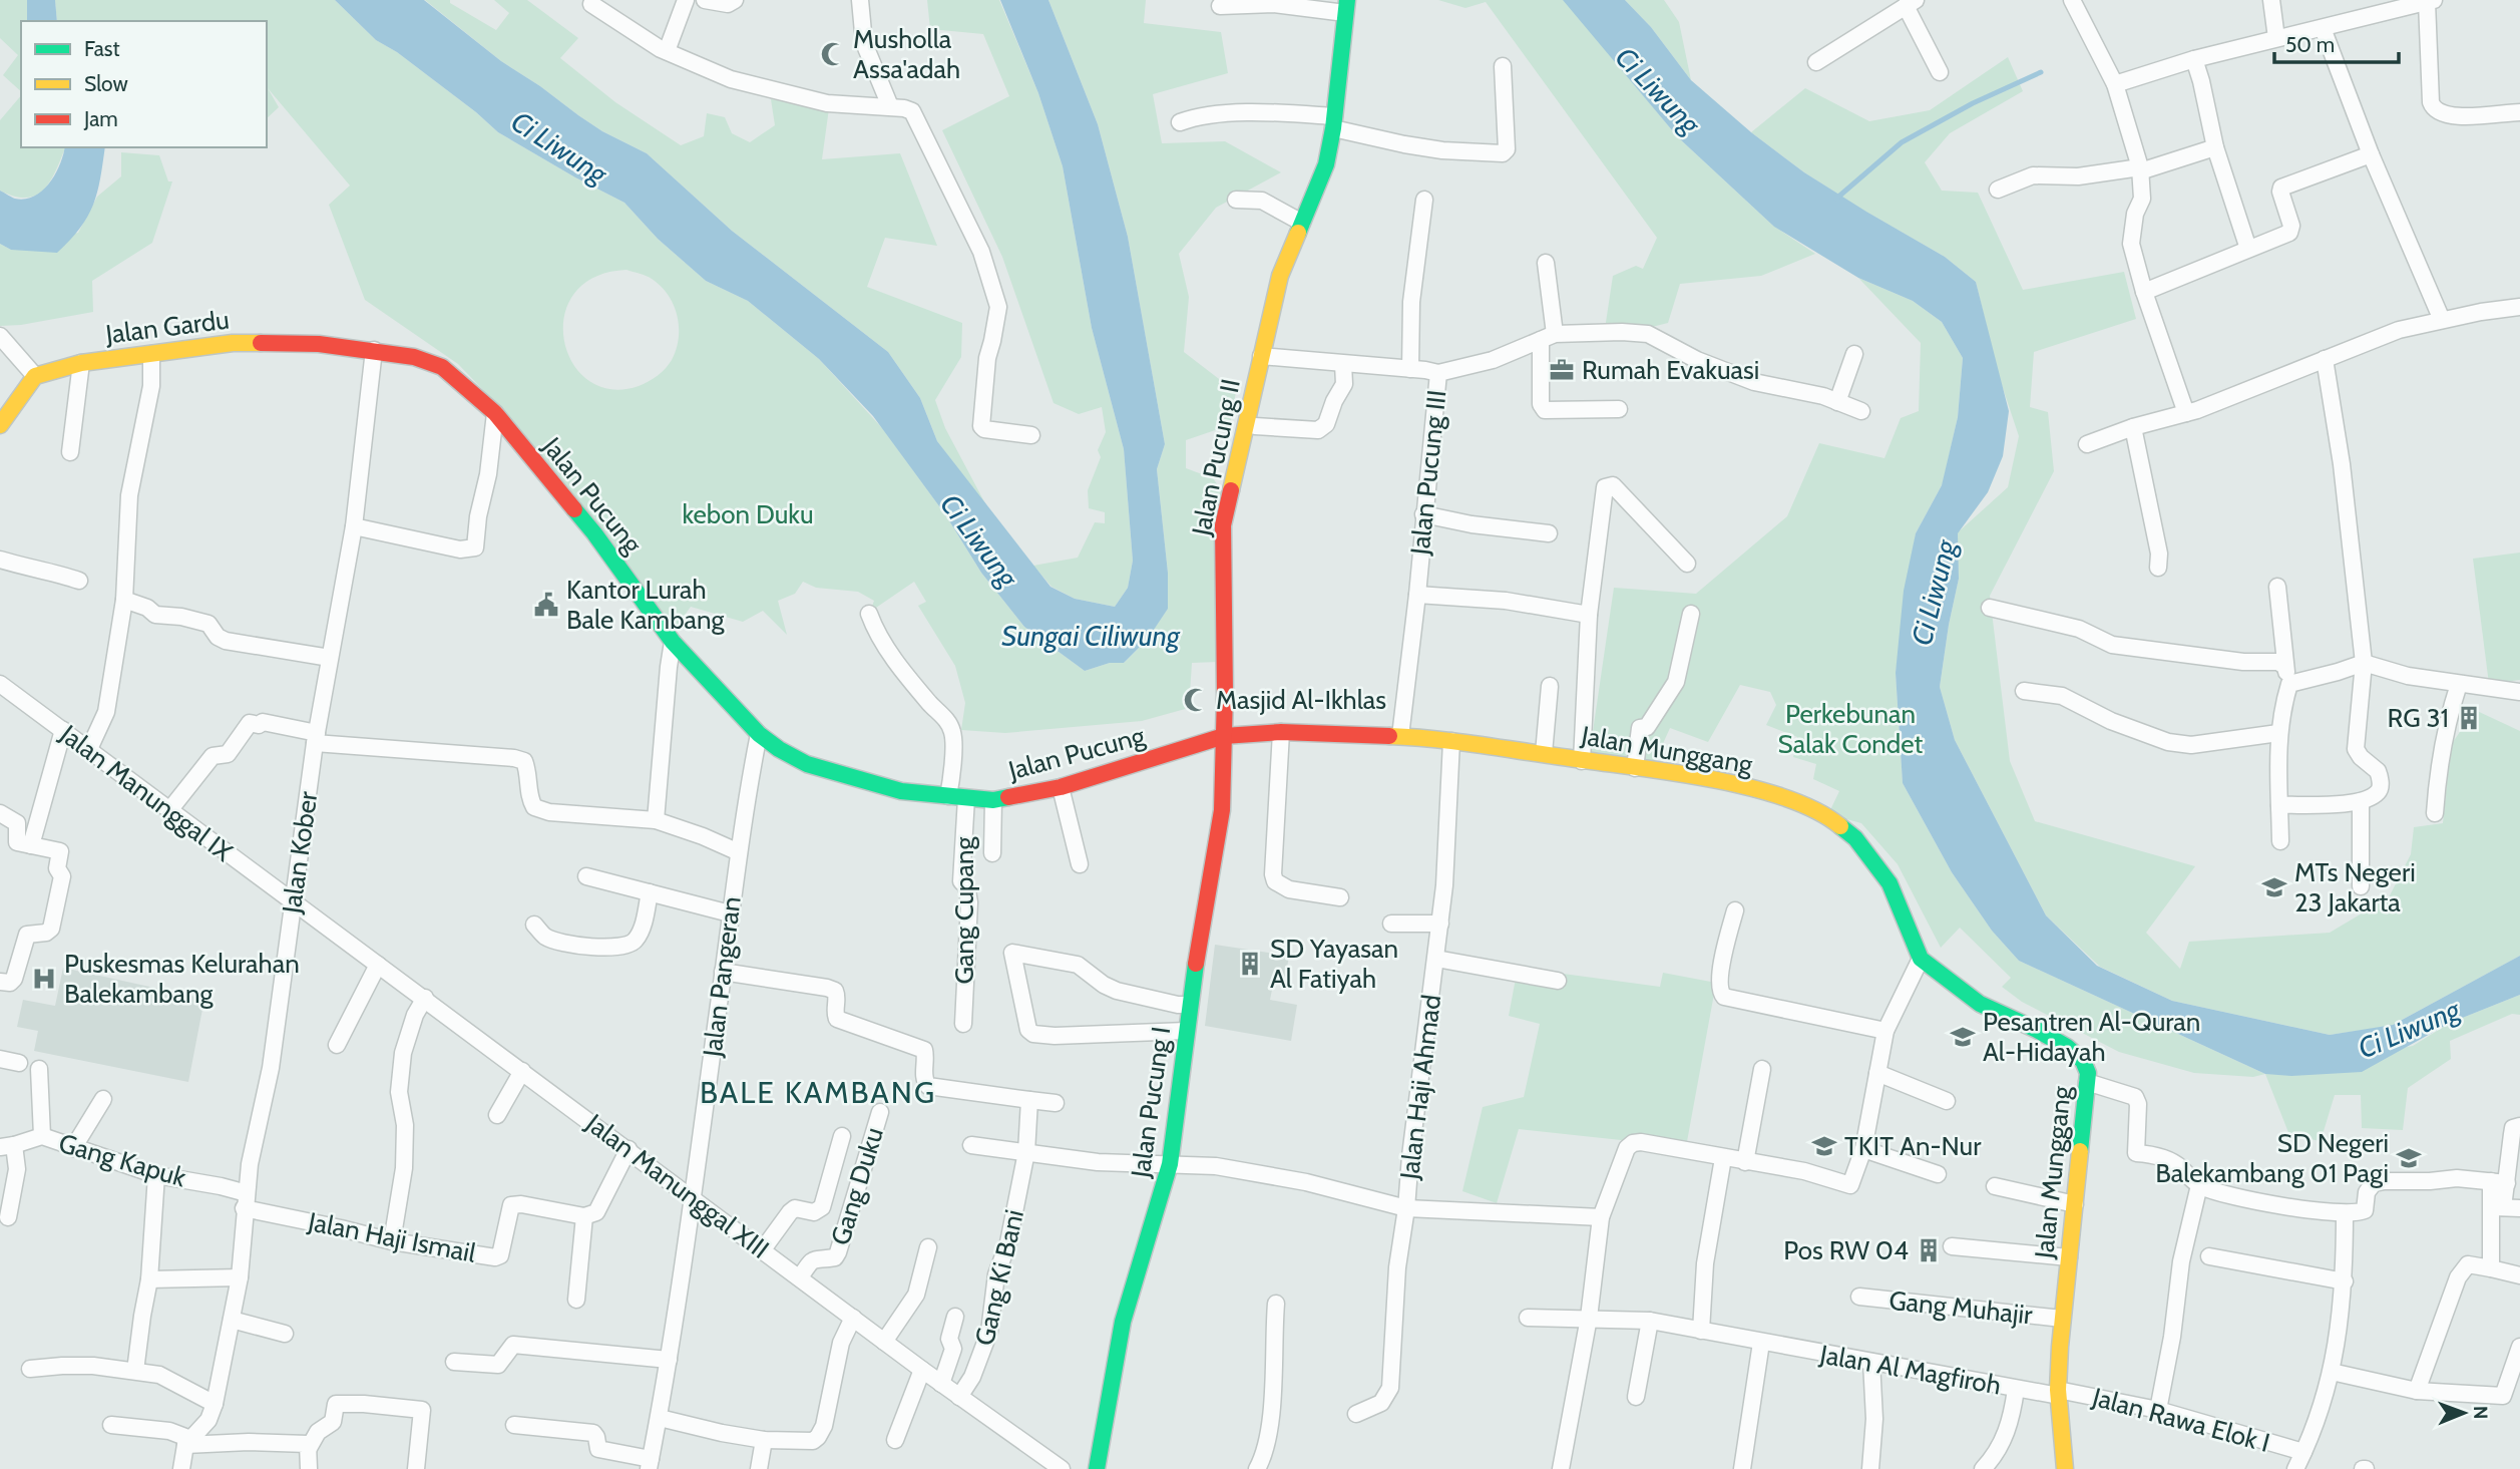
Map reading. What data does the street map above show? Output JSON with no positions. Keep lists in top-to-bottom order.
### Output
{
  "streets": {
    "street": [
      "Jalan Gardu",
      "Jalan Pucung II",
      "Jalan Pucung III",
      "Jalan Pucung",
      "Jalan Munggang",
      "Jalan Manunggal IX",
      "Jalan Kober",
      "Gang Cupang",
      "Jalan Pangeran",
      "Jalan Haji Ahmad",
      "Jalan Pucung I",
      "Gang Kapuk",
      "Jalan Manunggal XIII",
      "Gang Duku",
      "Jalan Haji Ismail",
      "Gang Ki Bani",
      "Gang Muhajir",
      "Jalan Al Magfiroh",
      "Jalan Rawa Elok I"
    ]
  },
  "crossings": [
    ["Jalan Gardu", "Jalan Pucung"],
    ["Jalan Gardu", "Jalan Kober"],
    ["Jalan Pucung II", "Jalan Pucung III"],
    ["Jalan Pucung II", "Jalan Pucung"],
    ["Jalan Pucung II", "Jalan Munggang"],
    ["Jalan Pucung II", "Jalan Pucung I"],
    ["Jalan Pucung III", "Jalan Munggang"],
    ["Jalan Pucung", "Jalan Munggang"],
    ["Jalan Pucung", "Jalan Kober"],
    ["Jalan Pucung", "Gang Cupang"],
    ["Jalan Pucung", "Jalan Pangeran"],
    ["Jalan Pucung", "Jalan Pucung I"],
    ["Jalan Munggang", "Jalan Haji Ahmad"],
    ["Jalan Munggang", "Jalan Pucung I"],
    ["Jalan Munggang", "Gang Muhajir"],
    ["Jalan Munggang", "Jalan Al Magfiroh"],
    ["Jalan Munggang", "Jalan Rawa Elok I"],
    ["Jalan Manunggal IX", "Jalan Kober"],
    ["Jalan Manunggal IX", "Jalan Manunggal XIII"],
    ["Jalan Kober", "Gang Kapuk"],
    ["Jalan Kober", "Jalan Manunggal XIII"],
    ["Jalan Kober", "Jalan Haji Ismail"],
    ["Jalan Pangeran", "Jalan Manunggal XIII"],
    ["Gang Kapuk", "Jalan Haji Ismail"],
    ["Jalan Manunggal XIII", "Gang Duku"],
    ["Jalan Manunggal XIII", "Gang Ki Bani"],
    ["Jalan Al Magfiroh", "Jalan Rawa Elok I"]
  ],
  "districts": ["BALE KAMBANG"],
  "water": ["Ci Liwung", "Sungai Ciliwung"],
  "parks": ["kebon Duku", "Perkebunan Salak Condet"],
  "places": {
    "mosque": ["Musholla Assa'adah", "Masjid Al-Ikhlas"],
    "office": ["Rumah Evakuasi"],
    "public building": ["Kantor Lurah Bale Kambang"],
    "building": ["RG 31", "SD Yayasan Al Fatiyah", "Pos RW 04"],
    "school or university": [
      "MTs Negeri 23 Jakarta",
      "Pesantren Al-Quran Al-Hidayah",
      "TKIT An-Nur",
      "SD Negeri Balekambang 01 Pagi"
    ],
    "hospital": ["Puskesmas Kelurahan Balekambang"]
  },
  "legend": ["Fast", "Slow", "Jam"],
  "scale_bar": "50 m",
  "north": "right"
}
